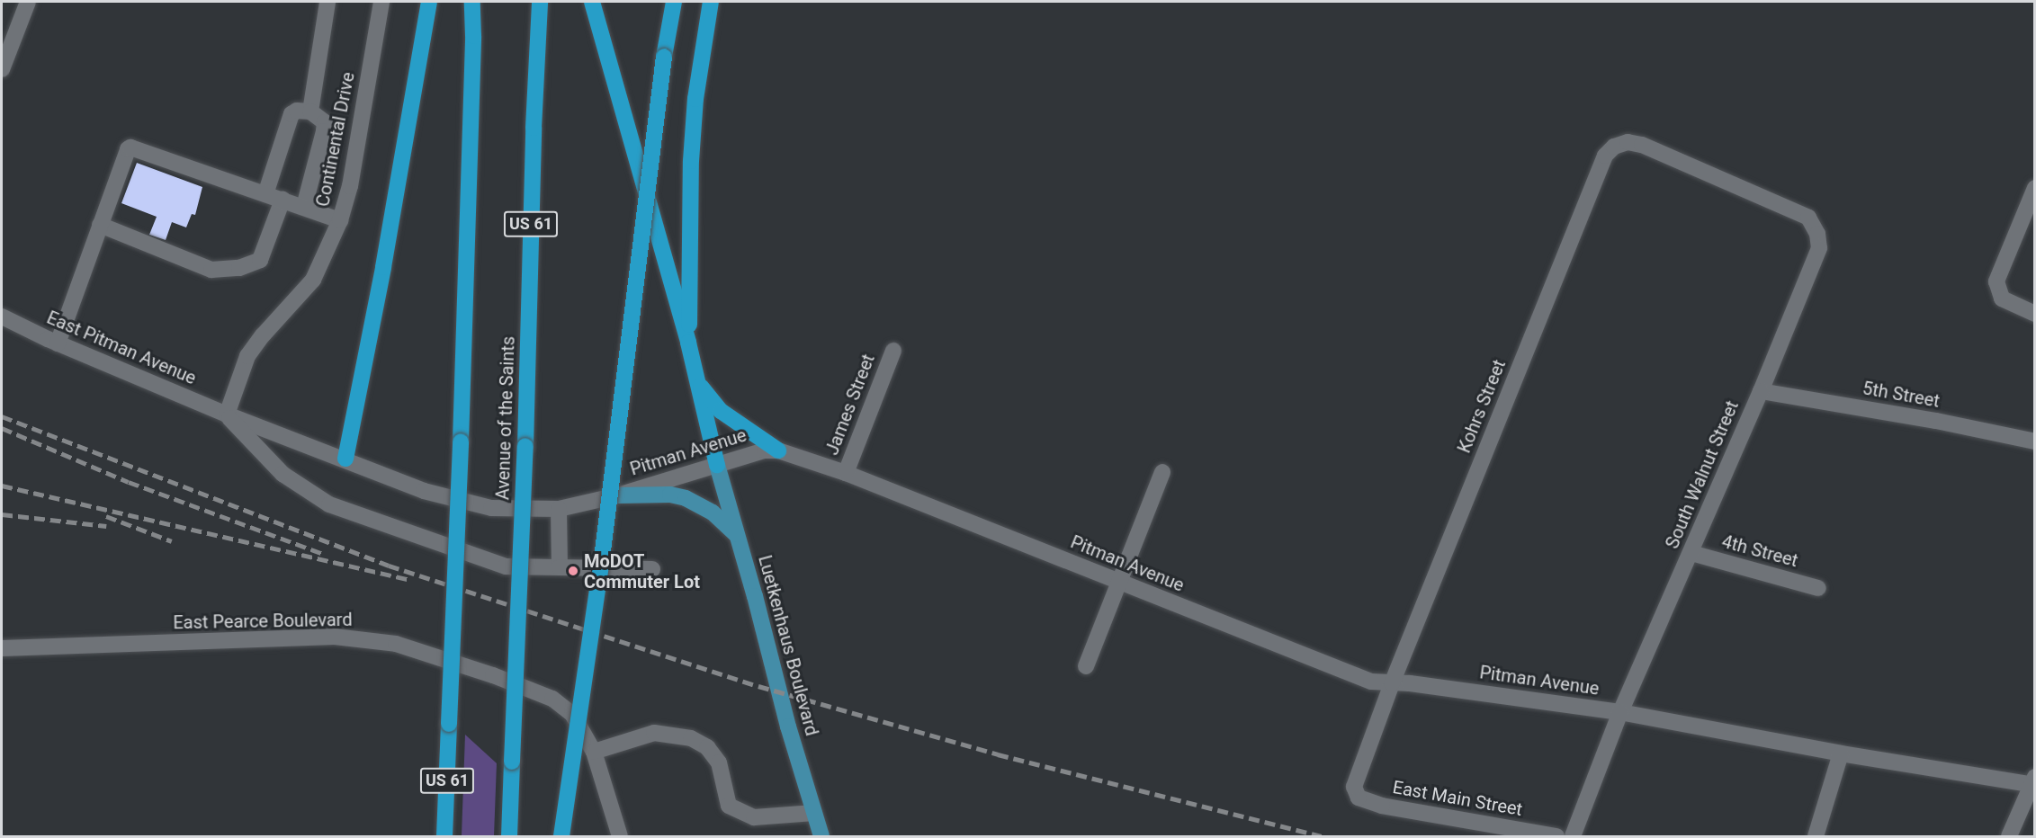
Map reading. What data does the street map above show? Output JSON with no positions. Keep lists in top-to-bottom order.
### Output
{
  "streets": {
    "highway": ["US 61", "Avenue of the Saints"],
    "main road": ["Luetkenhaus Boulevard"],
    "street": [
      "Continental Drive",
      "East Pitman Avenue",
      "5th Street",
      "James Street",
      "Kohrs Street",
      "Pitman Avenue",
      "South Walnut Street",
      "4th Street",
      "East Pearce Boulevard",
      "East Main Street"
    ]
  },
  "crossings": [
    ["Continental Drive", "East Pitman Avenue"],
    ["Continental Drive", "Pitman Avenue"],
    ["East Pitman Avenue", "Pitman Avenue"],
    ["5th Street", "South Walnut Street"],
    ["James Street", "Pitman Avenue"],
    ["Kohrs Street", "Pitman Avenue"],
    ["Kohrs Street", "South Walnut Street"],
    ["Kohrs Street", "East Main Street"],
    ["Pitman Avenue", "South Walnut Street"],
    ["Pitman Avenue", "Luetkenhaus Boulevard"],
    ["South Walnut Street", "4th Street"]
  ],
  "places": ["MoDOT Commuter Lot"]
}
